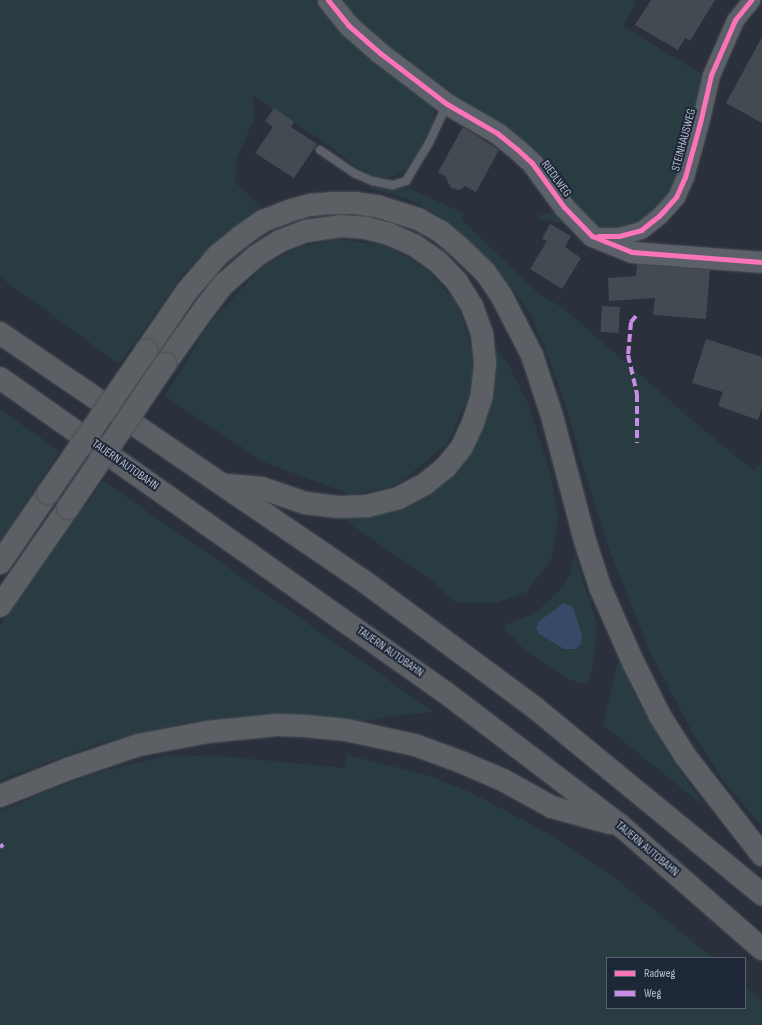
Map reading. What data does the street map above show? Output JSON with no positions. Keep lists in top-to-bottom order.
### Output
{
  "streets": {
    "highway": ["TAUERN AUTOBAHN"],
    "street": ["STEINHAUSWEG", "RIEDLWEG"]
  },
  "crossings": [
    ["STEINHAUSWEG", "RIEDLWEG"]
  ],
  "legend": ["Radweg", "Weg"]
}
